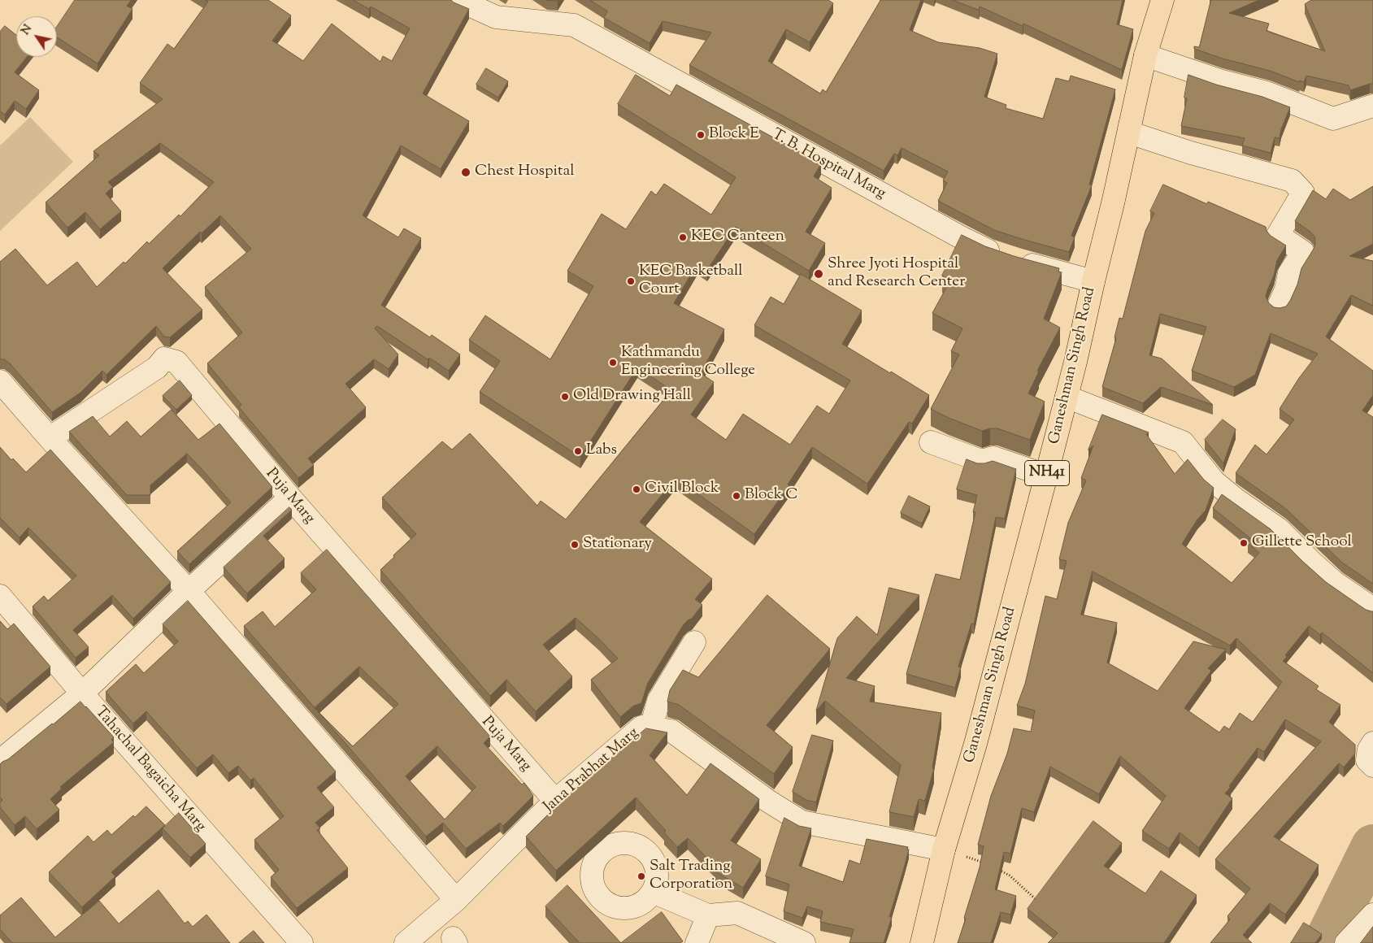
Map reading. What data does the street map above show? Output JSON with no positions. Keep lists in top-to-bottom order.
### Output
{
  "streets": {
    "highway": ["Ganeshman Singh Road", "NH41"],
    "street": [
      "T. B. Hospital Marg",
      "Puja Marg",
      "Tahachal Bagaicha Marg",
      "Jana Prabhat Marg"
    ]
  },
  "crossings": [
    ["T. B. Hospital Marg", "Ganeshman Singh Road"],
    ["Ganeshman Singh Road", "Jana Prabhat Marg"],
    ["Puja Marg", "Jana Prabhat Marg"]
  ],
  "places": [
    "Block E",
    "Chest Hospital",
    "KEC Canteen",
    "Shree Jyoti Hospital and Research Center",
    "KEC Basketball Court",
    "Kathmandu Engineering College",
    "Old Drawing Hall",
    "Labs",
    "Civil Block",
    "Block C",
    "Gillette School",
    "Stationary",
    "Salt Trading Corporation"
  ],
  "north": "top left"
}
